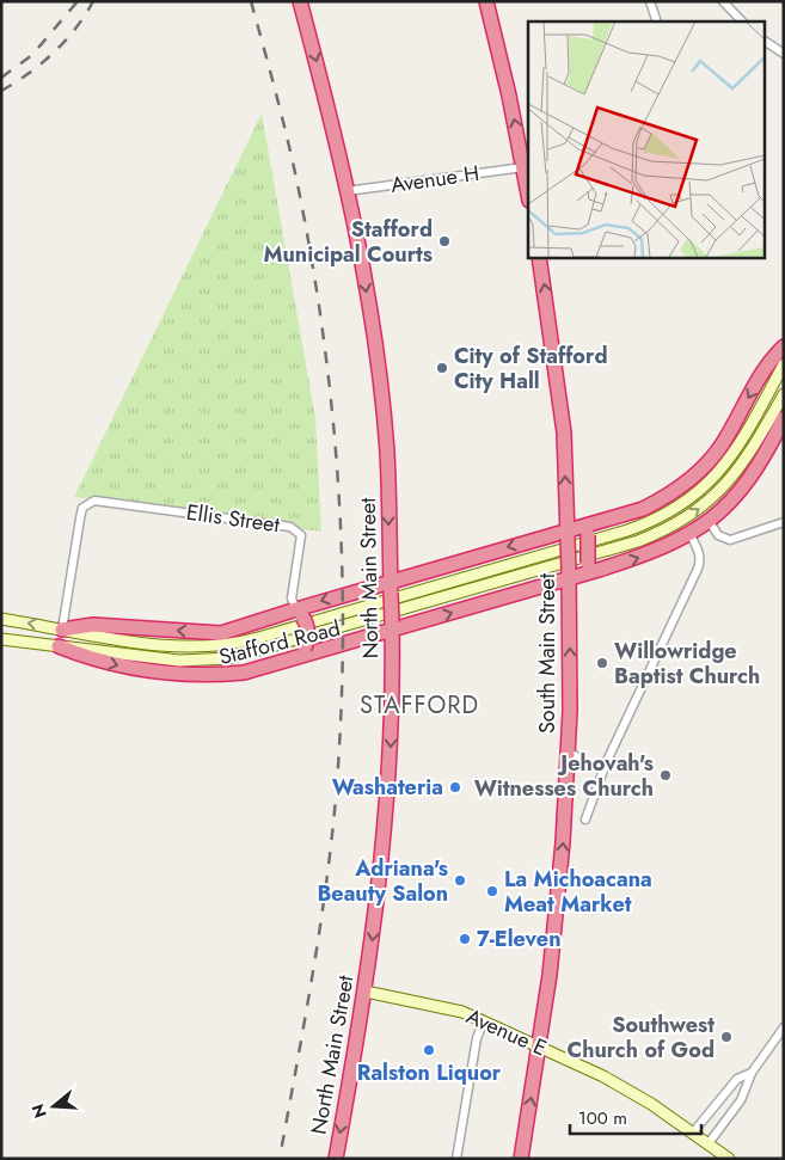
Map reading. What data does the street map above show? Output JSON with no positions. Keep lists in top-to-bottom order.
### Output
{
  "streets": {
    "highway": ["North Main Street", "South Main Street"],
    "main road": ["Stafford Road", "Avenue E"],
    "street": ["Avenue H", "Ellis Street"]
  },
  "crossings": [
    ["Avenue H", "North Main Street"],
    ["Ellis Street", "Stafford Road"],
    ["North Main Street", "Avenue E"],
    ["South Main Street", "Avenue E"]
  ],
  "one_way": ["North Main Street", "South Main Street"],
  "districts": ["STAFFORD"],
  "places": [
    "Stafford Municipal Courts",
    "City of Stafford City Hall",
    "Willowridge Baptist Church",
    "Jehovah's Witnesses Church",
    "Washateria",
    "Adriana's Beauty Salon",
    "La Michoacana Meat Market",
    "7-Eleven",
    "Southwest Church of God",
    "Ralston Liquor"
  ],
  "scale_bar": "100 m",
  "north": "left"
}
